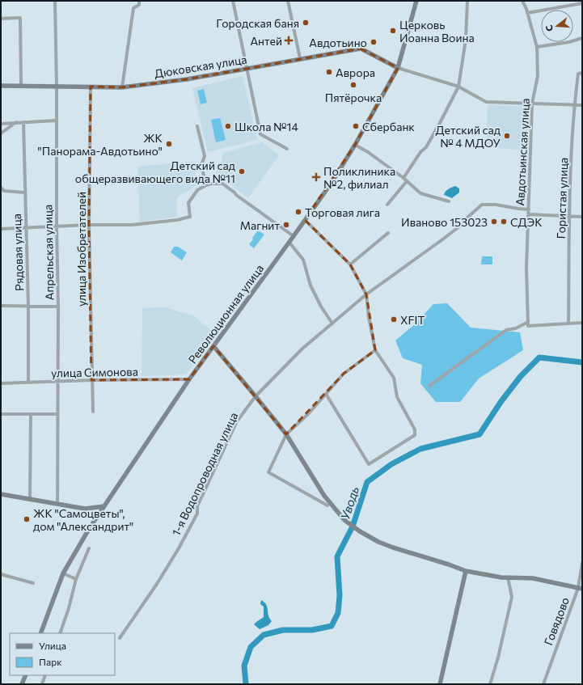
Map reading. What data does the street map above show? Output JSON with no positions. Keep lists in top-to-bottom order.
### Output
{
  "streets": {
    "main road": ["Дюковская улица", "Революционная улица"],
    "street": [
      "Авдотьинская улица",
      "Гористая улица",
      "улица Изобретателей",
      "Рядовая улица",
      "Апрельская улица",
      "улица Симонова",
      "1-я Водопроводная улица",
      "Говядово"
    ]
  },
  "crossings": [
    ["Дюковская улица", "улица Изобретателей"],
    ["Дюковская улица", "Апрельская улица"],
    ["Дюковская улица", "Революционная улица"],
    ["Авдотьинская улица", "1-я Водопроводная улица"],
    ["улица Изобретателей", "улица Симонова"],
    ["Рядовая улица", "улица Симонова"],
    ["Апрельская улица", "улица Симонова"],
    ["Революционная улица", "улица Симонова"]
  ],
  "water": ["Уводь"],
  "places": {
    "other": [
      "Городская баня",
      "Церковь Иоанна Воина",
      "Авдотьино",
      "Аврора",
      "Пятёрочка",
      "Школа №14",
      "Сбербанк",
      "Детский сад № 4 МДОУ",
      "ЖК \"Панорама-Авдотьино\"",
      "Детский сад общеразвивающего вида №11",
      "Торговая лига",
      "Иваново 153023",
      "СДЭК",
      "Магнит",
      "XFIT",
      "ЖК \"Самоцветы\", дом \"Александрит\""
    ],
    "health": ["Антей", "Поликлиника №2, филиал"]
  },
  "legend": ["Улица", "Парк"],
  "north": "left"
}
